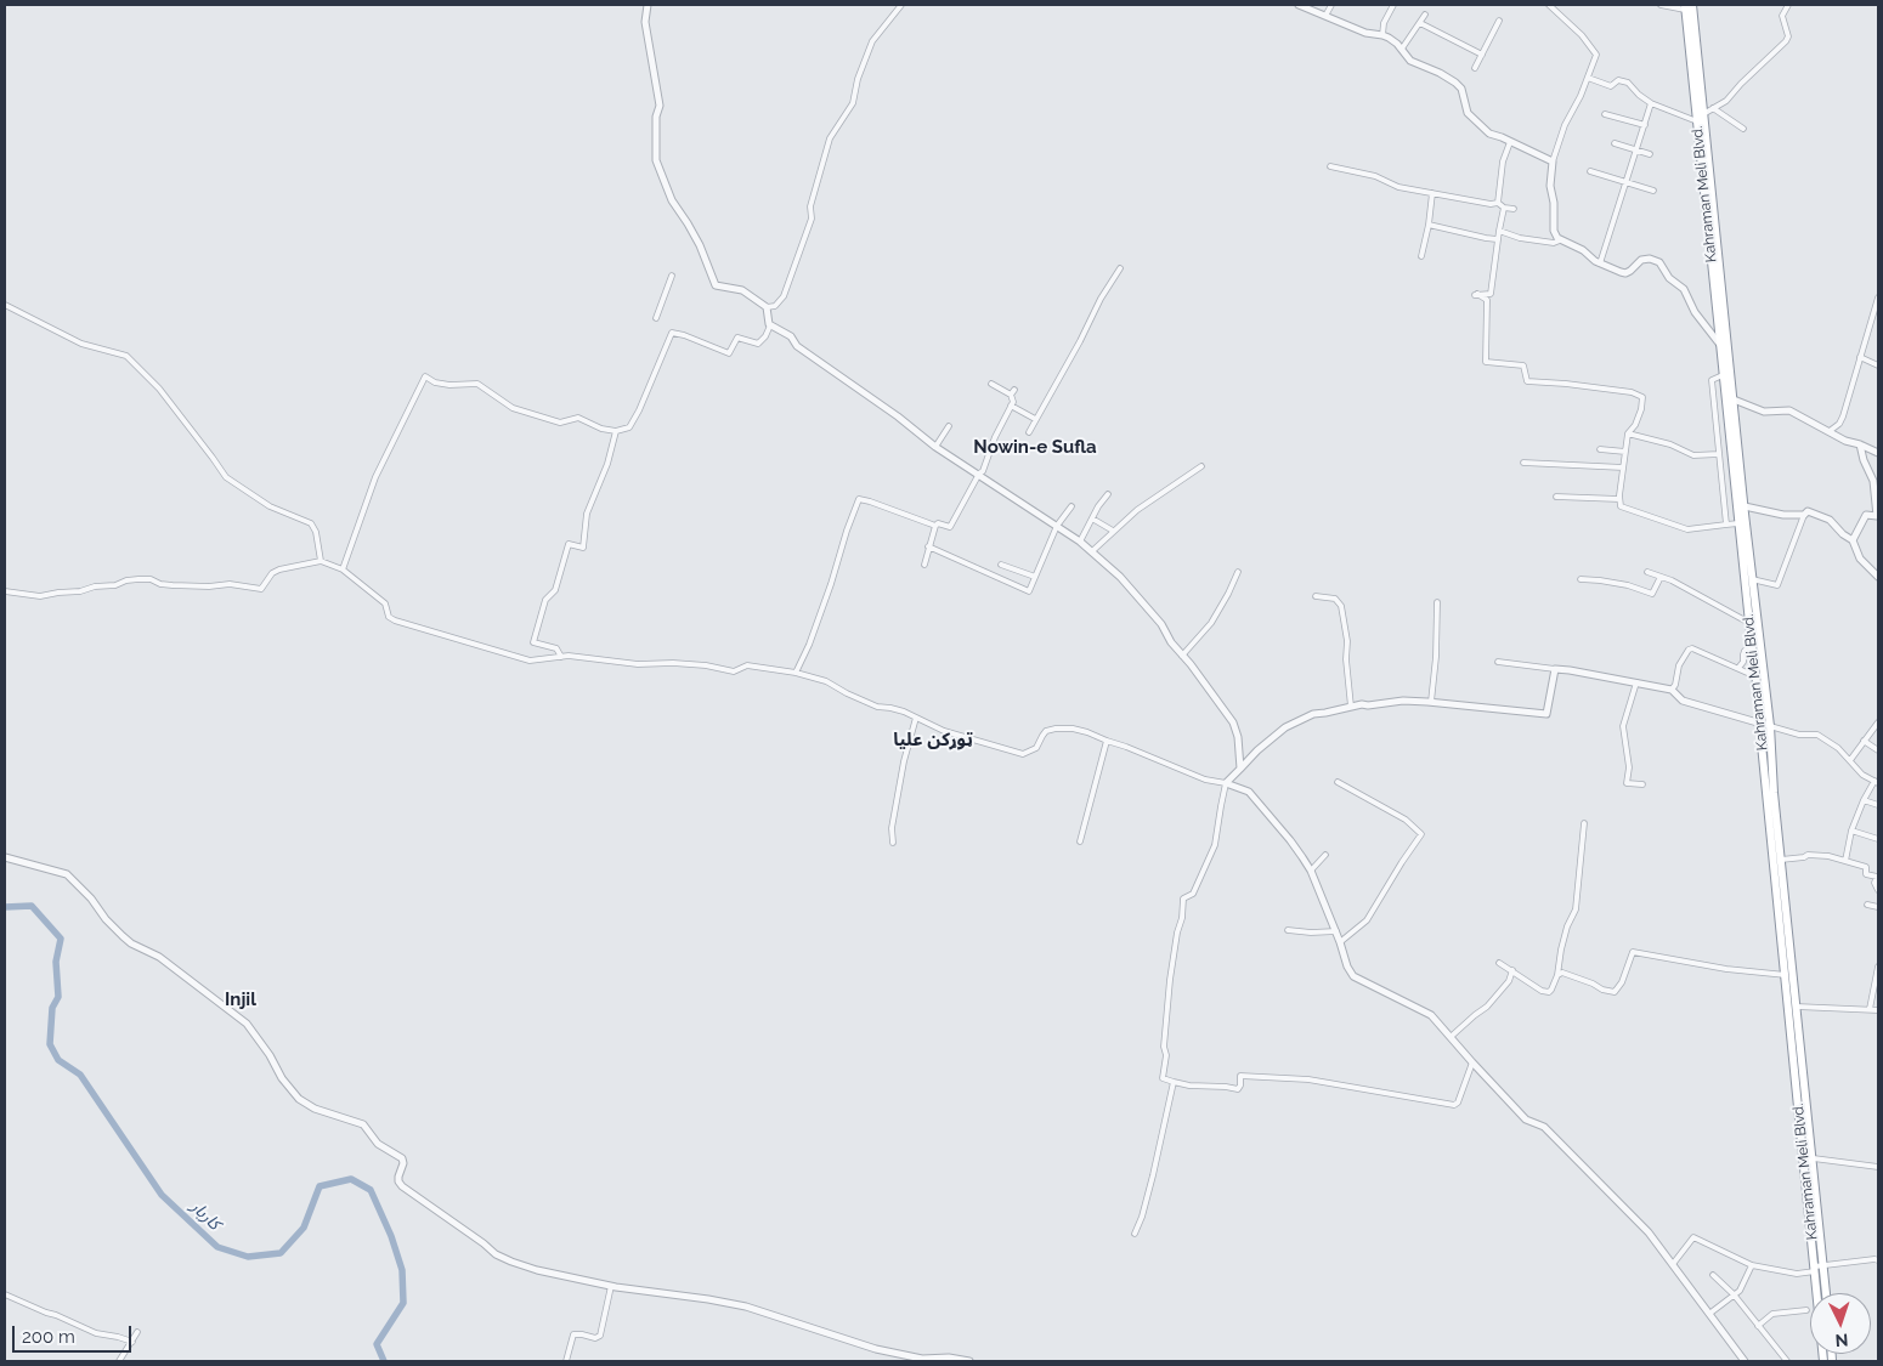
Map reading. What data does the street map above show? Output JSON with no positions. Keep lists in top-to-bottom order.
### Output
{
  "streets": {
    "highway": ["Kahraman Meli Blvd."]
  },
  "districts": ["Nowin-e Sufla", "ټوړکن علیا", "Injil"],
  "water": ["کاربار"],
  "scale_bar": "200 m",
  "north": "bottom"
}
